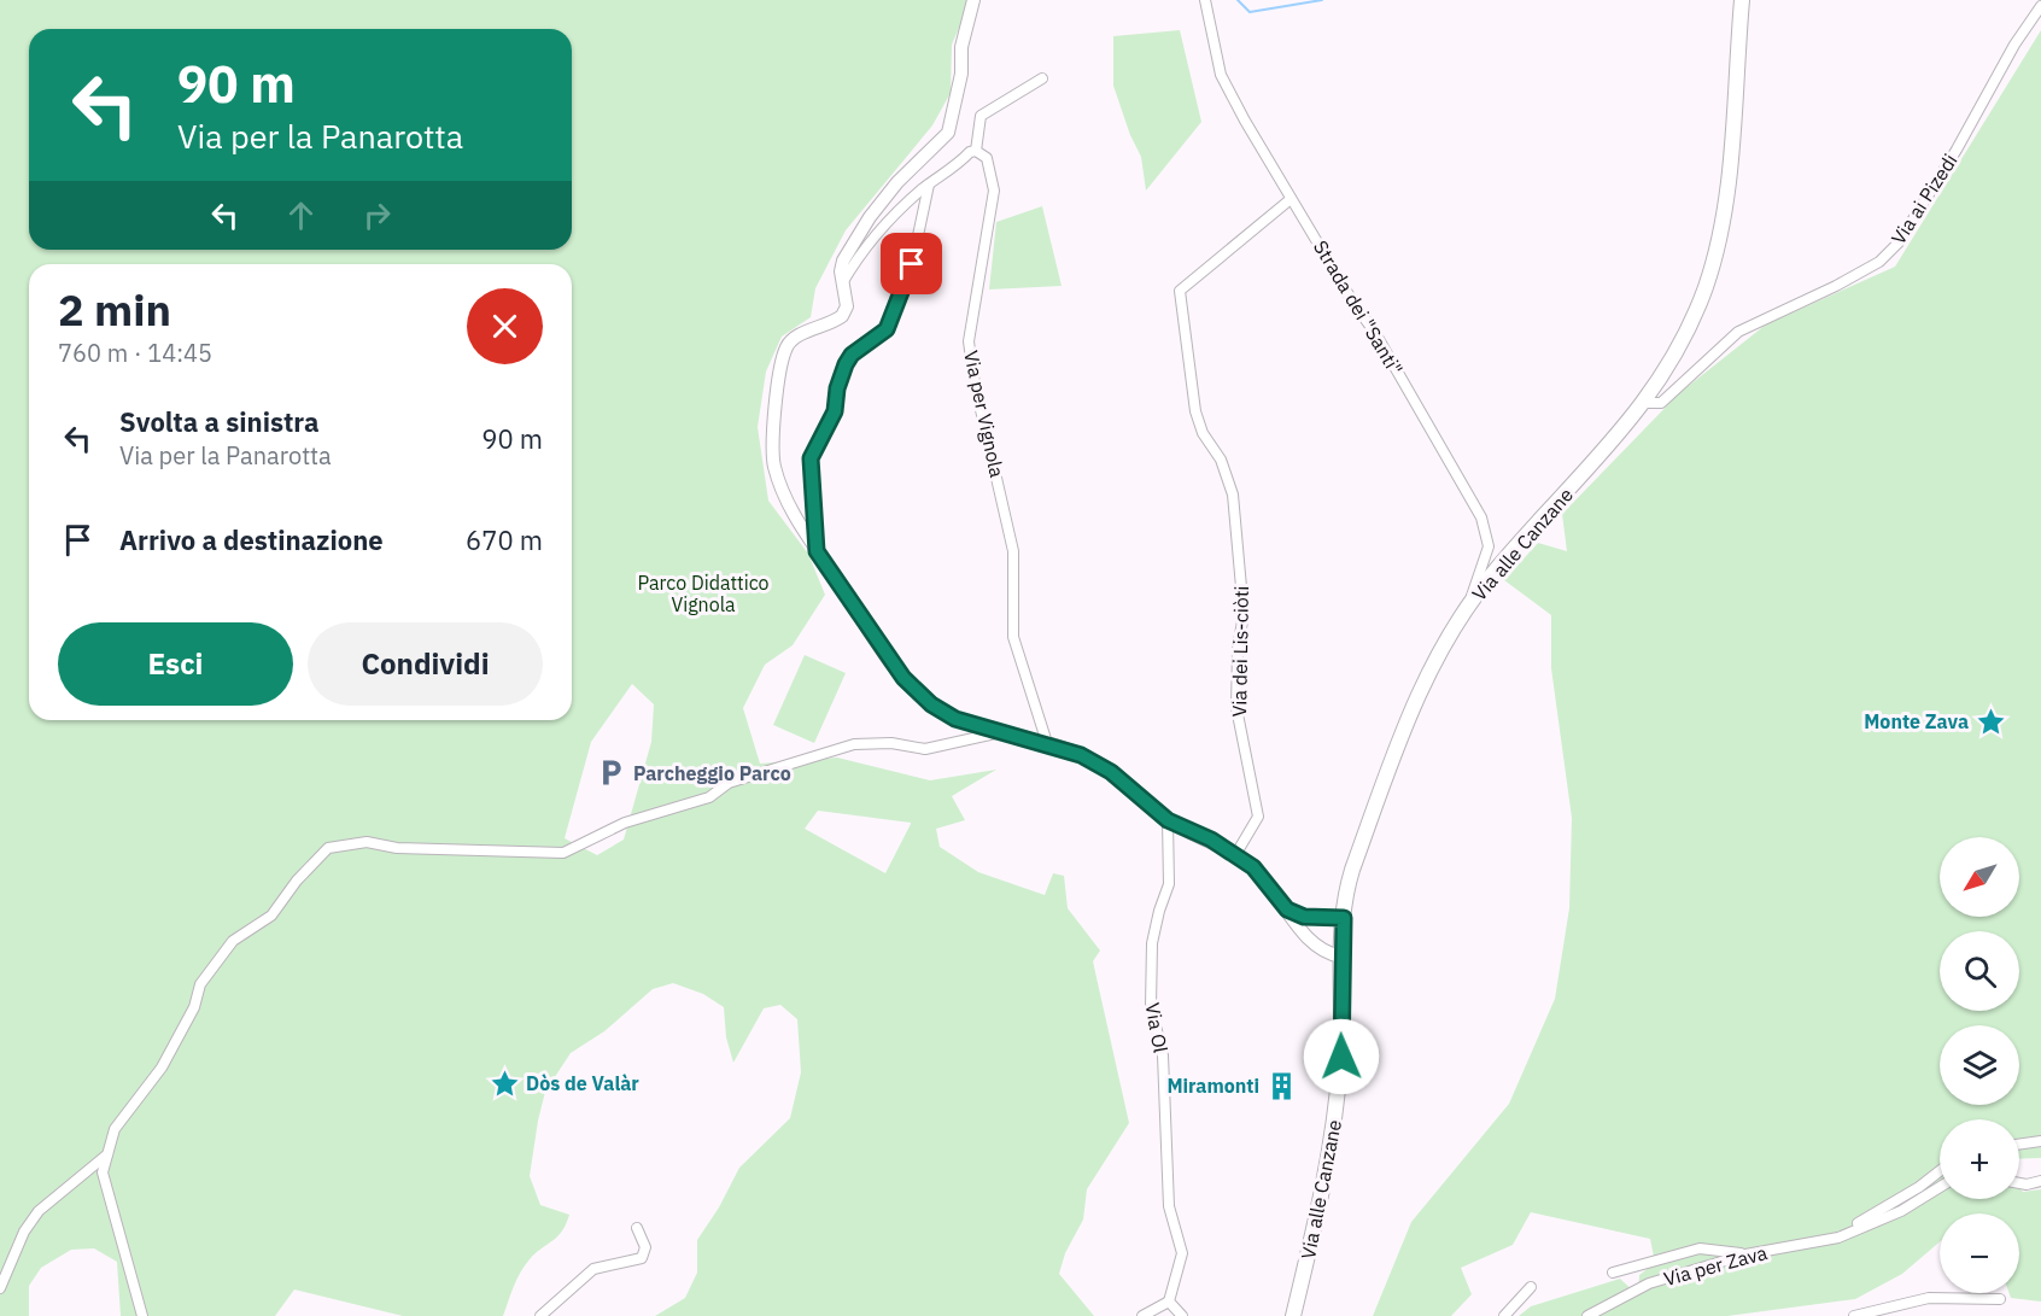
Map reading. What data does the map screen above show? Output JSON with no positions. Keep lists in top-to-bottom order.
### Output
{
  "streets": {
    "main road": ["Via alle Canzane"],
    "street": [
      "Via ai Pizedi",
      "Strada dei \"Santi\"",
      "Via per Vignola",
      "Via dei Lis-ciòti",
      "Via Ol",
      "Via per Zava"
    ]
  },
  "crossings": [
    ["Via ai Pizedi", "Via alle Canzane"],
    ["Strada dei \"Santi\"", "Via alle Canzane"],
    ["Strada dei \"Santi\"", "Via dei Lis-ciòti"]
  ],
  "parks": ["Parco Didattico Vignola"],
  "places": {
    "place": ["Monte Zava", "Dòs de Valàr"],
    "parking": ["Parcheggio Parco"],
    "building": ["Miramonti"]
  },
  "north": "bottom left",
  "page": {
    "turn": ["90 m", "Via per la Panarotta"],
    "heading": ["2 min", "760 m · 14:45"],
    "list": [
      {
        "name": "Svolta a sinistra",
        "note": "Via per la Panarotta",
        "value": "90 m"
      },
      {
        "name": "Arrivo a destinazione",
        "value": "670 m"
      }
    ],
    "buttons": ["Esci", "Condividi"],
    "map_buttons": ["+", "−"]
  }
}
